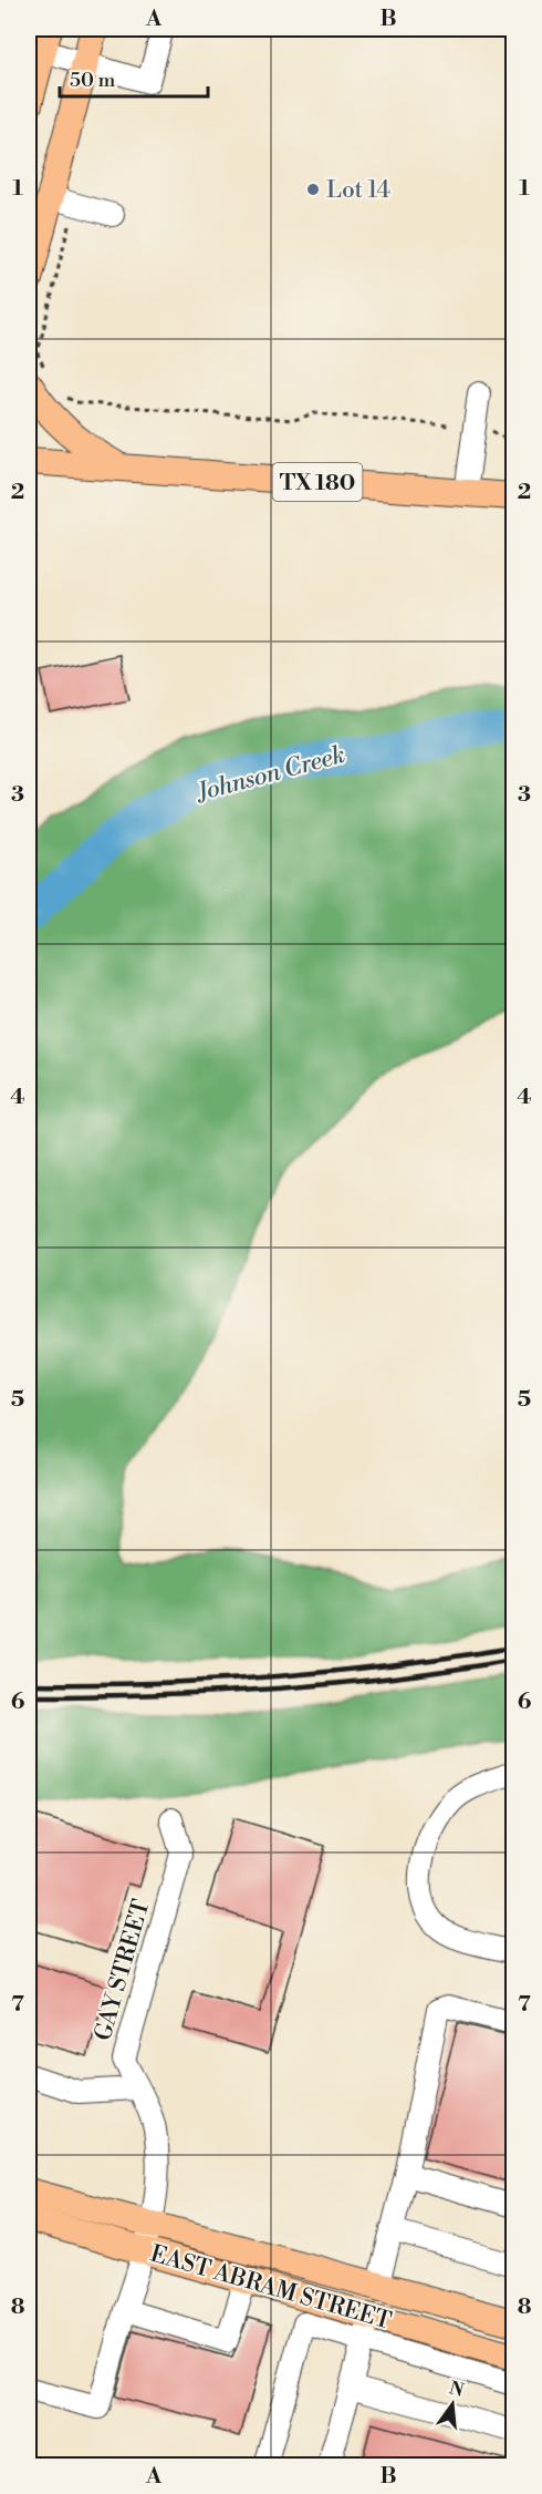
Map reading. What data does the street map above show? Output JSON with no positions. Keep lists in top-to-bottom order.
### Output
{
  "streets": {
    "main road": ["TX 180", "EAST ABRAM STREET"],
    "street": ["GAY STREET"]
  },
  "crossings": [
    ["GAY STREET", "EAST ABRAM STREET"]
  ],
  "water": ["Johnson Creek"],
  "places": ["Lot 14"],
  "scale_bar": "50 m",
  "north": "top",
  "grid": {
    "columns": ["A", "B"],
    "rows": [
      "1",
      "2",
      "3",
      "4",
      "5",
      "6",
      "7",
      "8"
    ]
  }
}
